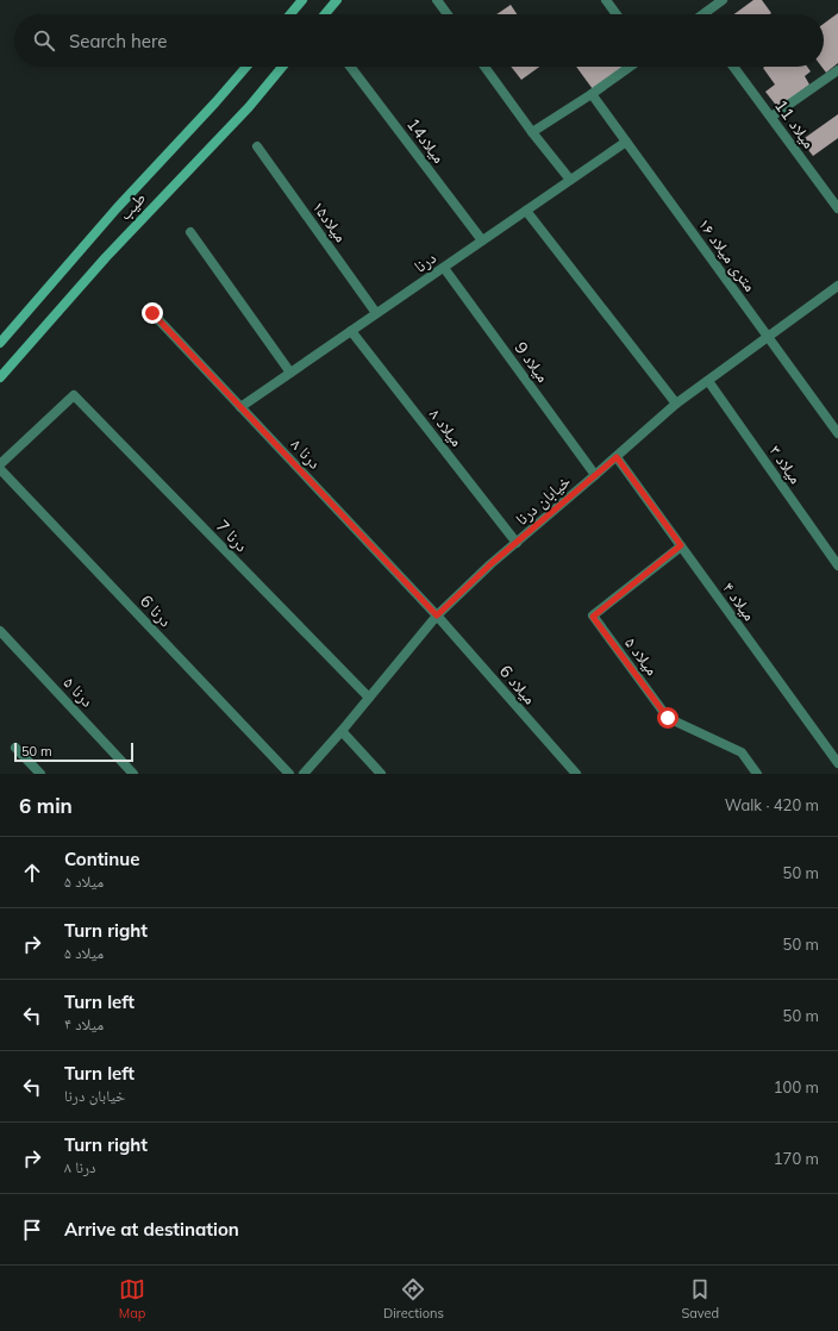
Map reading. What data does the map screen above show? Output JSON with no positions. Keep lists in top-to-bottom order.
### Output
{
  "streets": {
    "main road": ["طیب"],
    "street": [
      "میلاد 11",
      "میلاد14",
      "میلاد۱۵",
      "۱۶ متری میلاد",
      "درنا",
      "میلاد 9",
      "میلاد ۸",
      "درنا ۸",
      "میلاد ۳",
      "خیابان درنا",
      "درنا 7",
      "میلاد ۴",
      "درنا 6",
      "میلاد ۵",
      "میلاد 6",
      "درنا ۵"
    ]
  },
  "crossings": [
    ["میلاد14", "درنا"],
    ["میلاد۱۵", "درنا"],
    ["۱۶ متری میلاد", "درنا"],
    ["۱۶ متری میلاد", "خیابان درنا"],
    ["درنا", "میلاد 9"],
    ["درنا", "میلاد ۸"],
    ["درنا", "درنا ۸"],
    ["میلاد 9", "خیابان درنا"],
    ["میلاد ۸", "خیابان درنا"],
    ["درنا ۸", "خیابان درنا"],
    ["درنا ۸", "میلاد 6"],
    ["میلاد ۳", "خیابان درنا"],
    ["خیابان درنا", "درنا 7"],
    ["خیابان درنا", "میلاد ۴"],
    ["خیابان درنا", "میلاد 6"],
    ["میلاد ۴", "میلاد ۵"]
  ],
  "scale_bar": "50 m",
  "page": {
    "search": "Search here",
    "scale": "50 m",
    "heading": ["6 min", "Walk · 420 m"],
    "list": [
      ["Continue", "میلاد ۵", "50 m"],
      ["Turn right", "میلاد ۵", "50 m"],
      ["Turn left", "میلاد ۴", "50 m"],
      ["Turn left", "خیابان درنا", "100 m"],
      ["Turn right", "درنا ۸", "170 m"],
      "Arrive at destination"
    ],
    "nav": ["Map", "Directions", "Saved"]
  }
}
